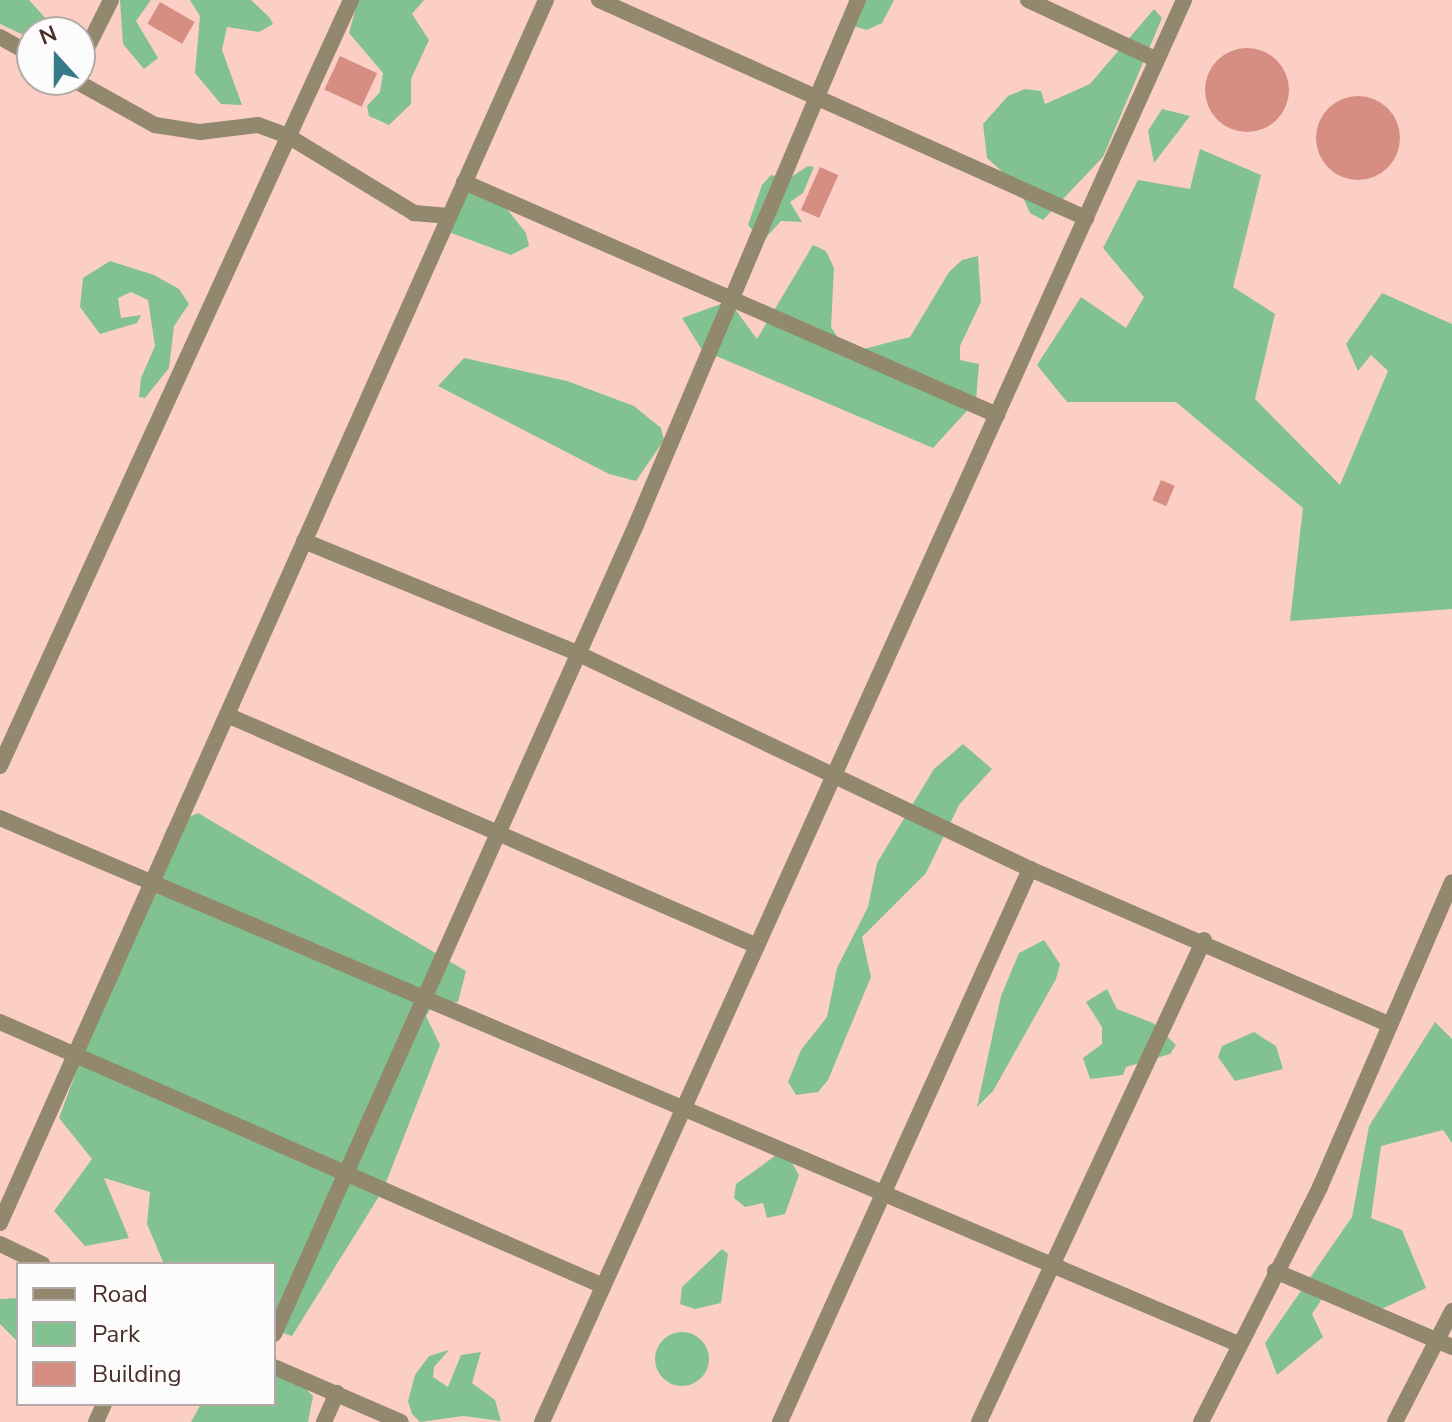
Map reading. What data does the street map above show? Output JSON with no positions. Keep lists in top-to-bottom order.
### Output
{
  "legend": ["Road", "Park", "Building"],
  "north": "top"
}
